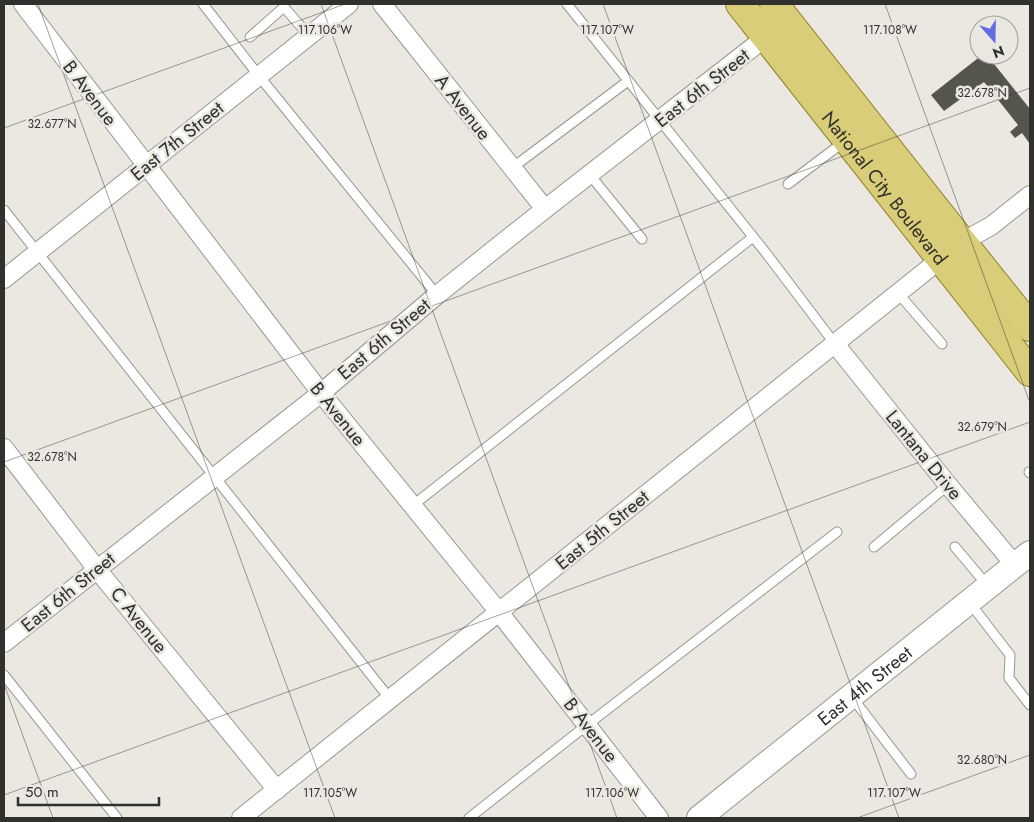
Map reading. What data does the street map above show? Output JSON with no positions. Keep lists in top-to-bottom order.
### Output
{
  "streets": {
    "main road": ["National City Boulevard"],
    "street": [
      "East 6th Street",
      "B Avenue",
      "A Avenue",
      "East 7th Street",
      "Lantana Drive",
      "East 5th Street",
      "C Avenue",
      "East 4th Street"
    ]
  },
  "crossings": [
    ["East 6th Street", "B Avenue"],
    ["East 6th Street", "A Avenue"],
    ["East 6th Street", "National City Boulevard"],
    ["East 6th Street", "C Avenue"],
    ["B Avenue", "East 7th Street"],
    ["B Avenue", "East 5th Street"],
    ["National City Boulevard", "East 5th Street"],
    ["Lantana Drive", "East 5th Street"],
    ["Lantana Drive", "East 4th Street"],
    ["East 5th Street", "C Avenue"]
  ],
  "scale_bar": "50 m",
  "north": "bottom",
  "coordinates": [
    "117.106°W",
    "117.107°W",
    "117.108°W",
    "32.678°N",
    "32.677°N",
    "32.679°N",
    "32.680°N",
    "117.105°W"
  ]
}
